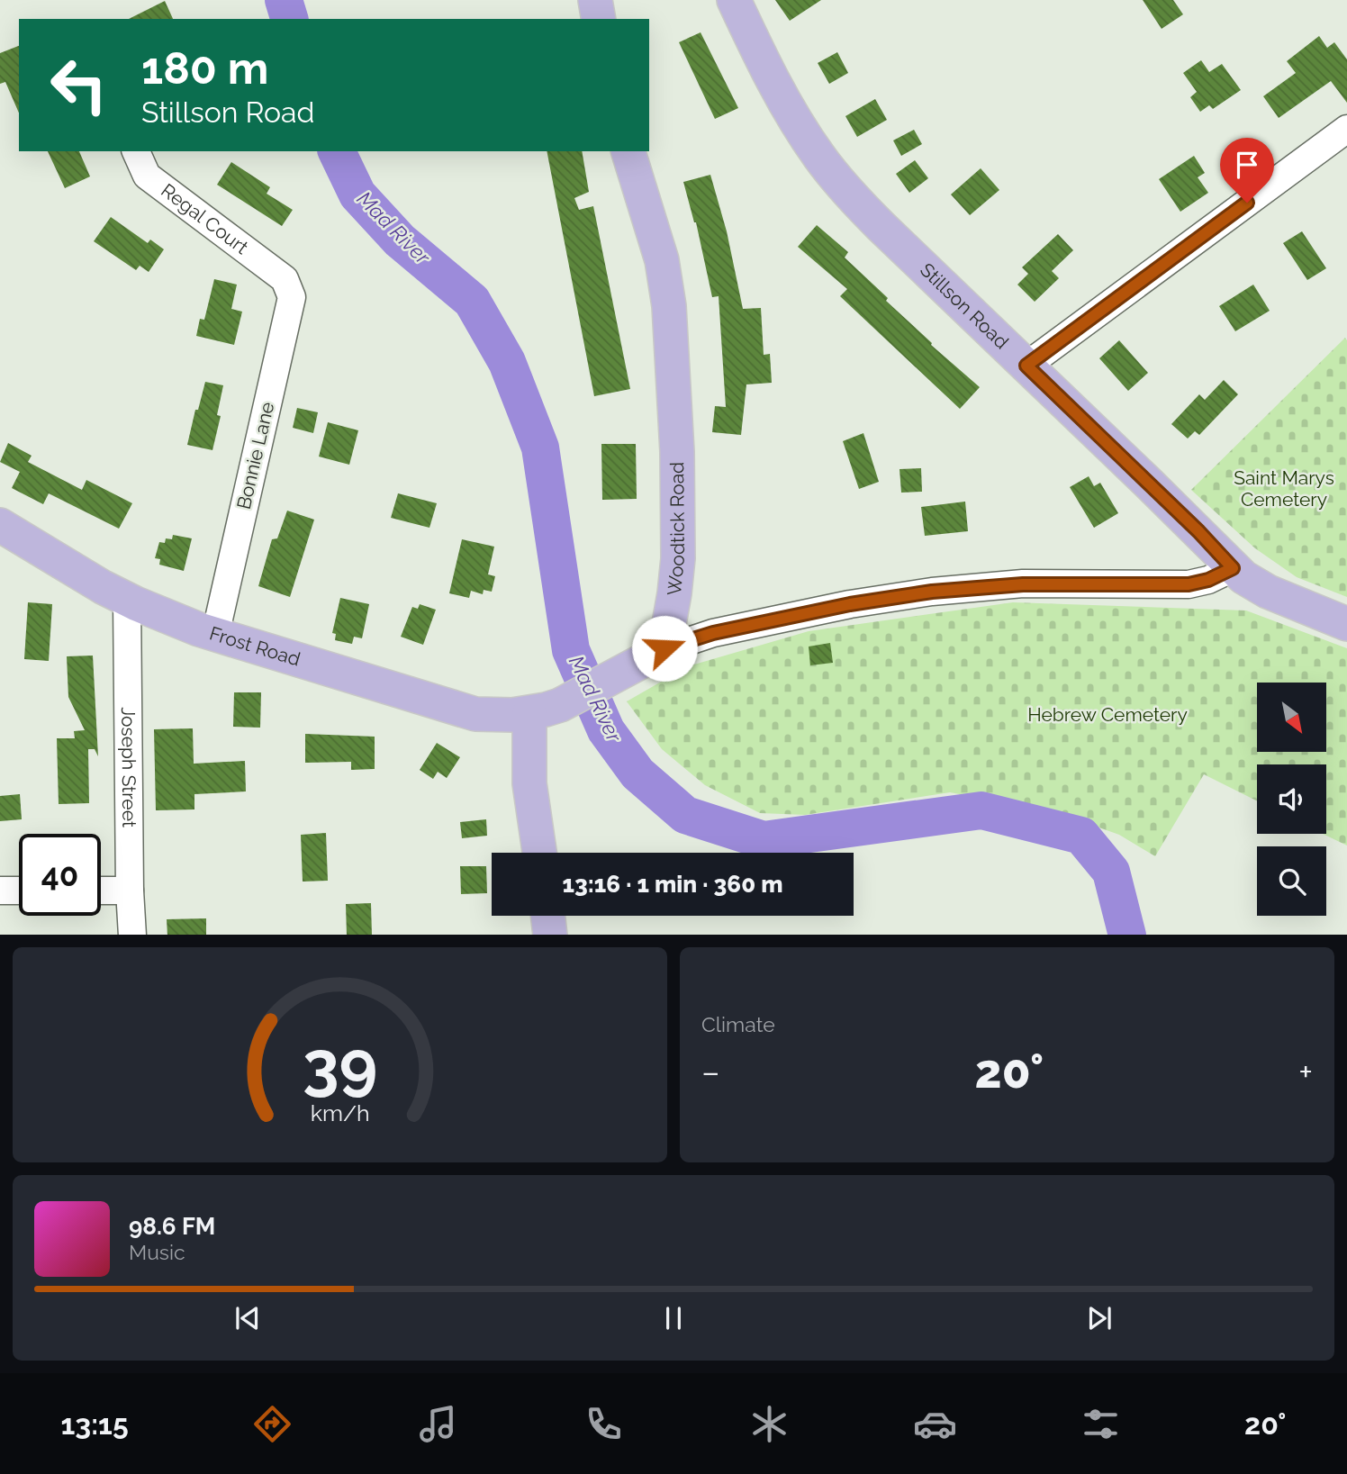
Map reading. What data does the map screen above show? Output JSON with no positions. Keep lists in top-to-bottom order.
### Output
{
  "streets": {
    "main road": ["Stillson Road", "Woodtick Road", "Frost Road"],
    "street": ["Regal Court", "Bonnie Lane", "Joseph Street"]
  },
  "crossings": [
    ["Regal Court", "Bonnie Lane"],
    ["Bonnie Lane", "Frost Road"],
    ["Frost Road", "Joseph Street"]
  ],
  "water": ["Mad River"],
  "parks": ["Saint Marys Cemetery", "Hebrew Cemetery"],
  "north": "bottom right",
  "page": {
    "turn": ["180 m", "Stillson Road"],
    "limit": "40",
    "trip": "13:16 · 1 min · 360 m",
    "tile": "Climate",
    "heat": ["−", "20°", "+"],
    "song": ["98.6 FM", "Music"],
    "tabs": ["13:15", "20°"],
    "gauge": ["39", "km/h"]
  }
}
